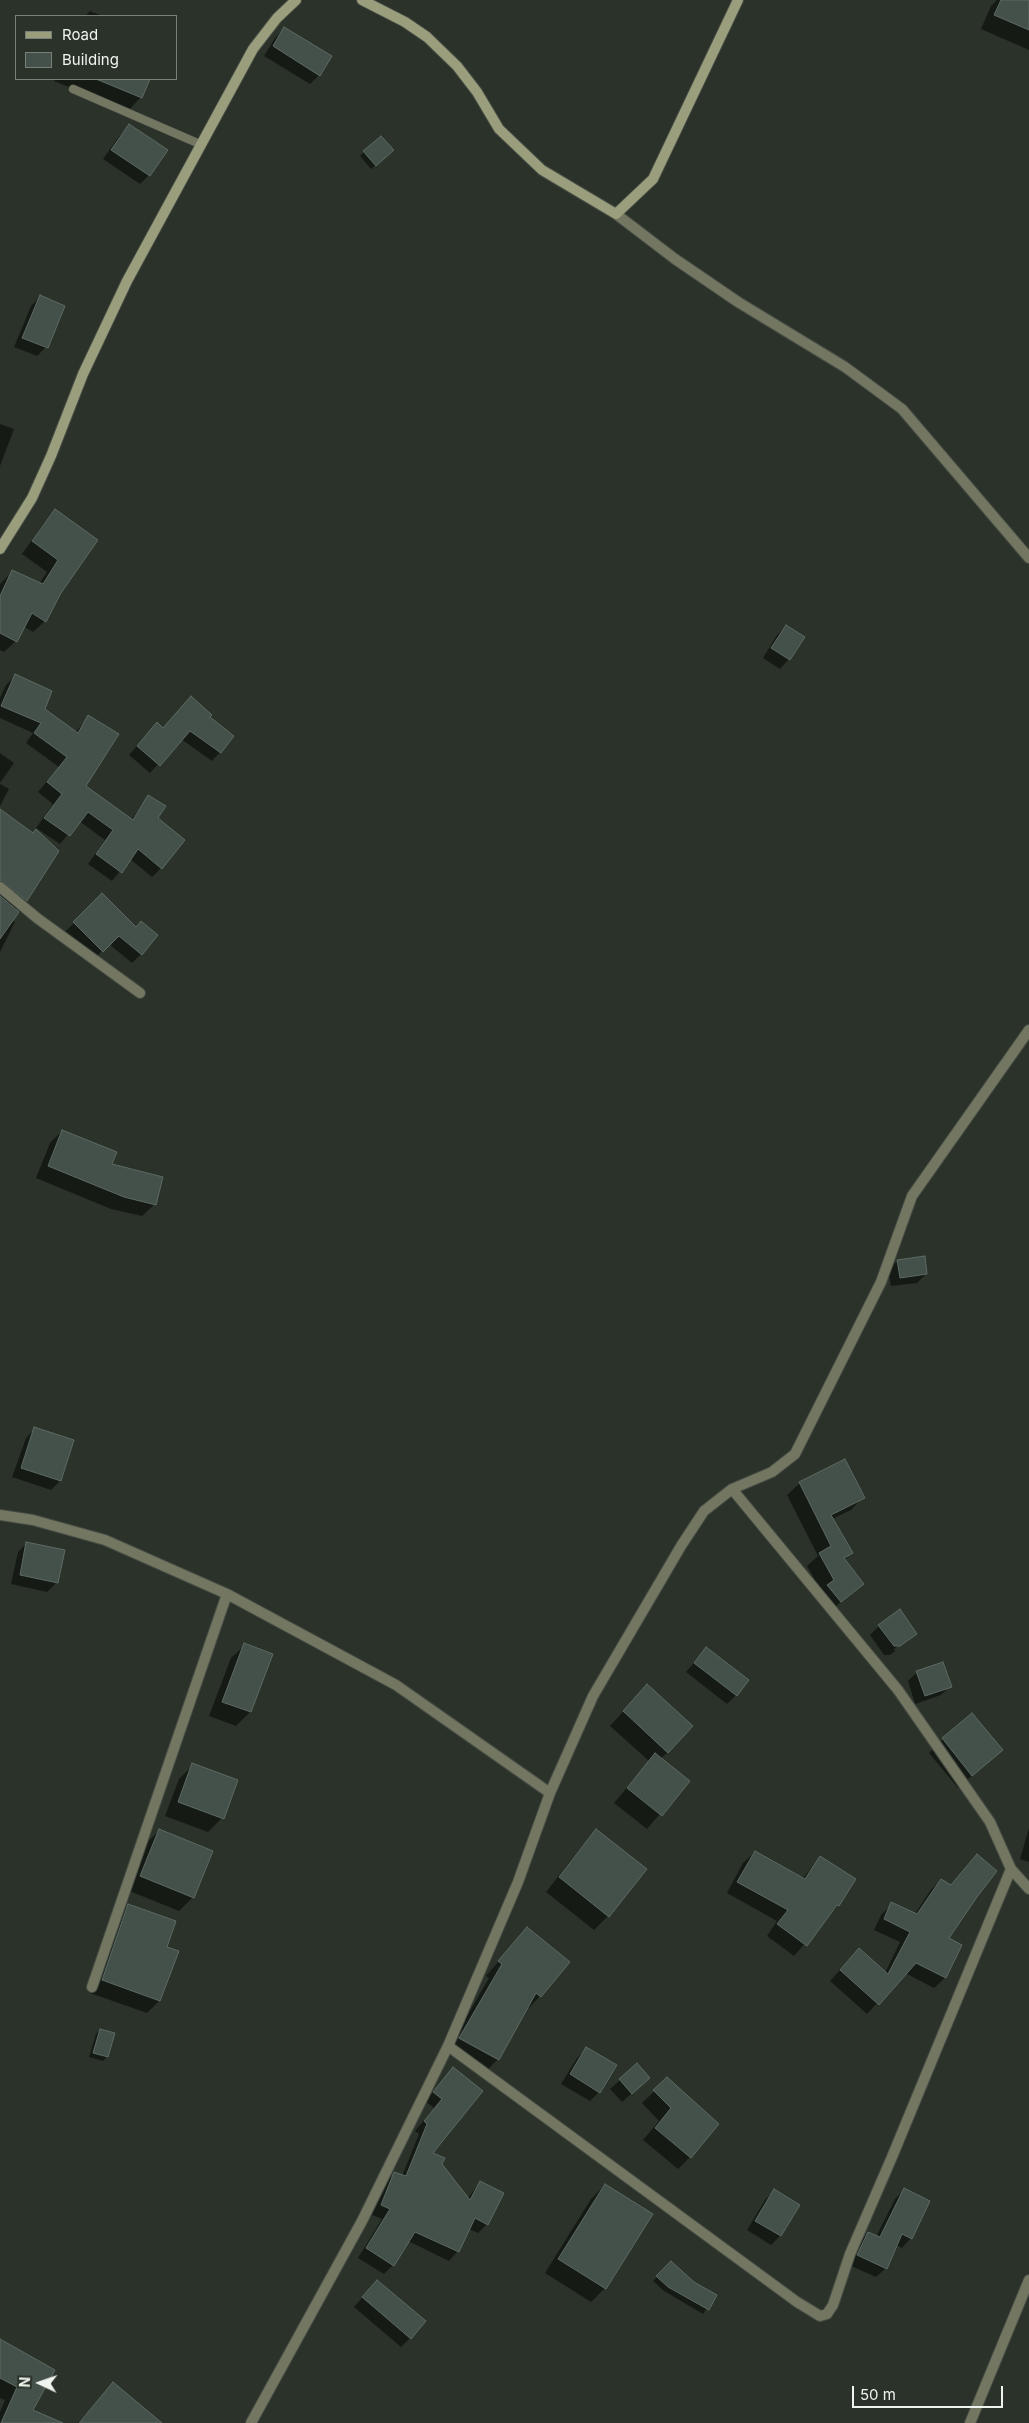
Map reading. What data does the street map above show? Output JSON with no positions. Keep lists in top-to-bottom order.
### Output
{
  "legend": ["Road", "Building"],
  "scale_bar": "50 m",
  "north": "left"
}
